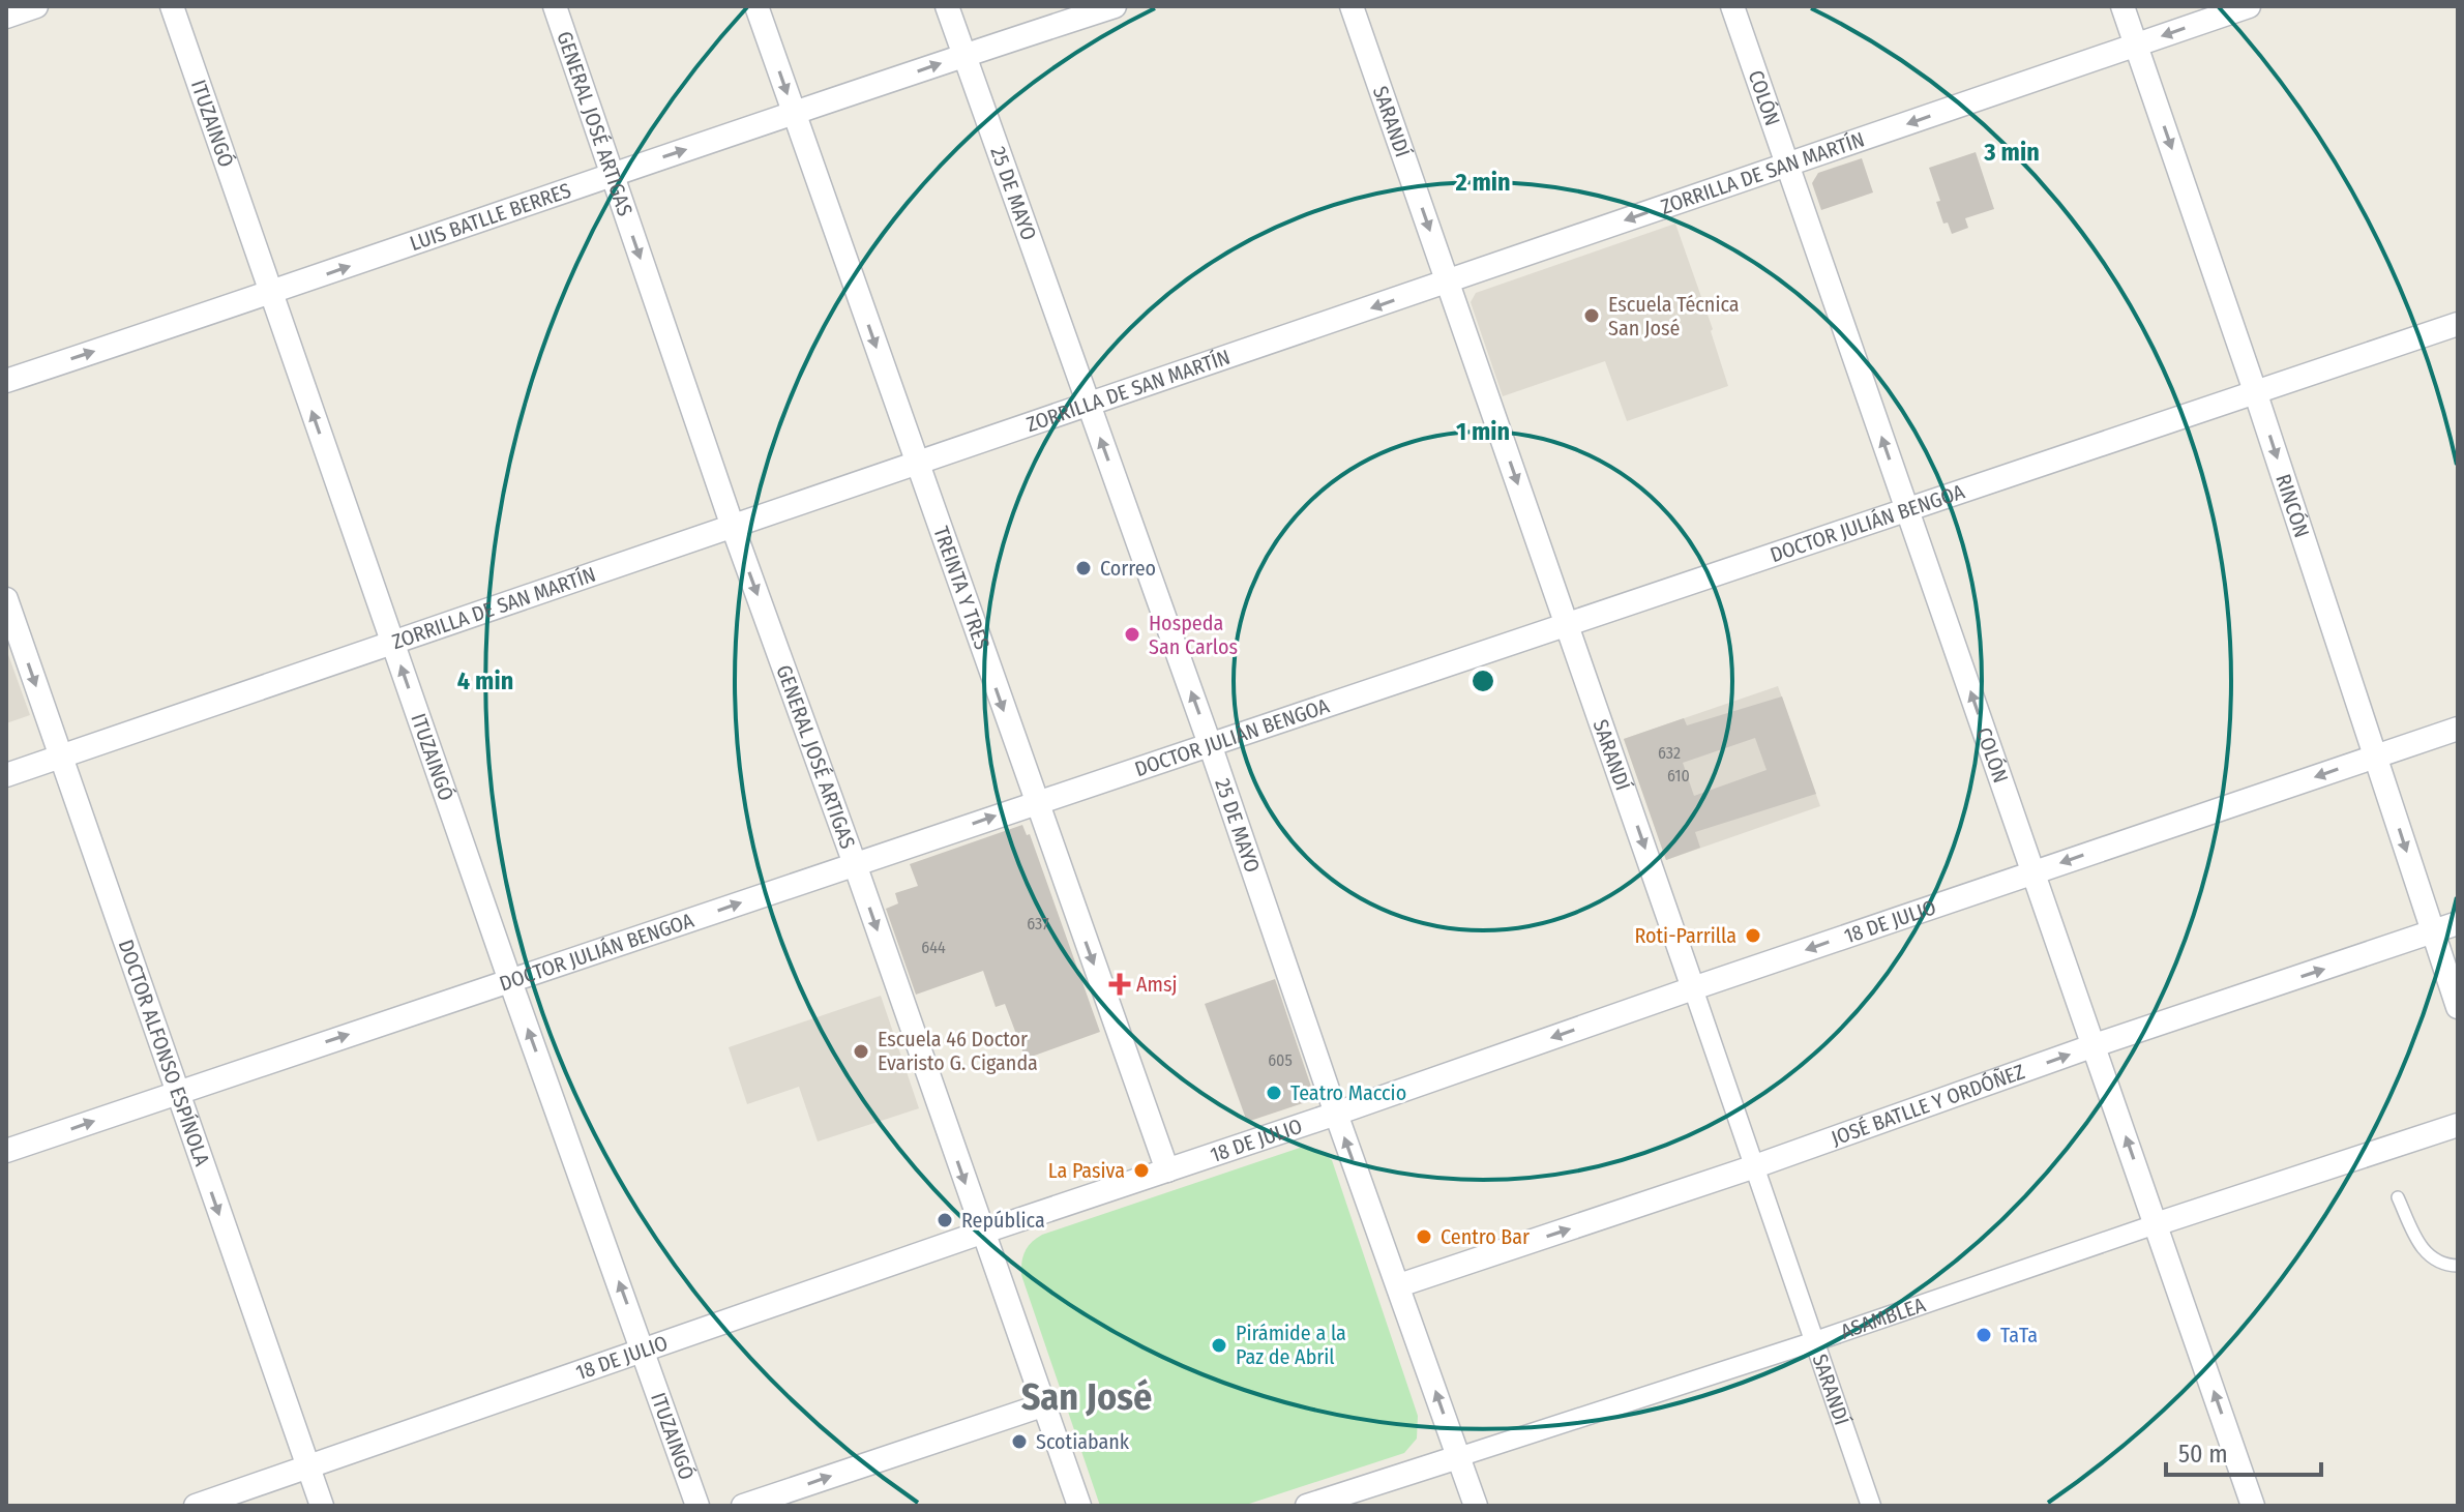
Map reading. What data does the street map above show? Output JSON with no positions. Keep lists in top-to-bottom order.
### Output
{
  "streets": {
    "street": [
      "COLÓN",
      "SARANDÍ",
      "ITUZAINGÓ",
      "GENERAL JOSÉ ARTIGAS",
      "ZORRILLA DE SAN MARTÍN",
      "25 DE MAYO",
      "LUIS BATLLE BERRES",
      "RINCÓN",
      "DOCTOR JULIÁN BENGOA",
      "TREINTA Y TRES",
      "18 DE JULIO",
      "DOCTOR ALFONSO ESPÍNOLA",
      "JOSÉ BATLLE Y ORDÓÑEZ",
      "ASAMBLEA"
    ]
  },
  "crossings": [
    ["COLÓN", "ZORRILLA DE SAN MARTÍN"],
    ["COLÓN", "DOCTOR JULIÁN BENGOA"],
    ["COLÓN", "18 DE JULIO"],
    ["COLÓN", "JOSÉ BATLLE Y ORDÓÑEZ"],
    ["COLÓN", "ASAMBLEA"],
    ["SARANDÍ", "ZORRILLA DE SAN MARTÍN"],
    ["SARANDÍ", "DOCTOR JULIÁN BENGOA"],
    ["SARANDÍ", "18 DE JULIO"],
    ["SARANDÍ", "JOSÉ BATLLE Y ORDÓÑEZ"],
    ["SARANDÍ", "ASAMBLEA"],
    ["ITUZAINGÓ", "ZORRILLA DE SAN MARTÍN"],
    ["ITUZAINGÓ", "LUIS BATLLE BERRES"],
    ["ITUZAINGÓ", "DOCTOR JULIÁN BENGOA"],
    ["ITUZAINGÓ", "18 DE JULIO"],
    ["GENERAL JOSÉ ARTIGAS", "ZORRILLA DE SAN MARTÍN"],
    ["GENERAL JOSÉ ARTIGAS", "LUIS BATLLE BERRES"],
    ["GENERAL JOSÉ ARTIGAS", "DOCTOR JULIÁN BENGOA"],
    ["GENERAL JOSÉ ARTIGAS", "18 DE JULIO"],
    ["ZORRILLA DE SAN MARTÍN", "25 DE MAYO"],
    ["ZORRILLA DE SAN MARTÍN", "RINCÓN"],
    ["ZORRILLA DE SAN MARTÍN", "TREINTA Y TRES"],
    ["ZORRILLA DE SAN MARTÍN", "DOCTOR ALFONSO ESPÍNOLA"],
    ["25 DE MAYO", "LUIS BATLLE BERRES"],
    ["25 DE MAYO", "DOCTOR JULIÁN BENGOA"],
    ["25 DE MAYO", "18 DE JULIO"],
    ["25 DE MAYO", "JOSÉ BATLLE Y ORDÓÑEZ"],
    ["25 DE MAYO", "ASAMBLEA"],
    ["LUIS BATLLE BERRES", "TREINTA Y TRES"],
    ["RINCÓN", "DOCTOR JULIÁN BENGOA"],
    ["RINCÓN", "18 DE JULIO"],
    ["RINCÓN", "JOSÉ BATLLE Y ORDÓÑEZ"],
    ["DOCTOR JULIÁN BENGOA", "TREINTA Y TRES"],
    ["DOCTOR JULIÁN BENGOA", "DOCTOR ALFONSO ESPÍNOLA"],
    ["TREINTA Y TRES", "18 DE JULIO"],
    ["18 DE JULIO", "DOCTOR ALFONSO ESPÍNOLA"]
  ],
  "one_way": [
    "COLÓN",
    "SARANDÍ",
    "ITUZAINGÓ",
    "GENERAL JOSÉ ARTIGAS",
    "ZORRILLA DE SAN MARTÍN",
    "25 DE MAYO",
    "LUIS BATLLE BERRES",
    "RINCÓN",
    "DOCTOR JULIÁN BENGOA",
    "TREINTA Y TRES",
    "18 DE JULIO",
    "DOCTOR ALFONSO ESPÍNOLA",
    "JOSÉ BATLLE Y ORDÓÑEZ"
  ],
  "districts": ["San José"],
  "places": {
    "other": [
      "Escuela Técnica San José",
      "Correo",
      "Hospeda San Carlos",
      "Roti-Parrilla",
      "Escuela 46 Doctor Evaristo G. Ciganda",
      "Teatro Maccio",
      "La Pasiva",
      "República",
      "Centro Bar",
      "TaTa",
      "Pirámide a la Paz de Abril",
      "Scotiabank"
    ],
    "health": ["Amsj"]
  },
  "house_numbers": [
    "632",
    "610",
    "637",
    "644",
    "605"
  ],
  "scale_bar": "50 m",
  "rings": [
    "3 min",
    "2 min",
    "1 min",
    "4 min"
  ]
}
